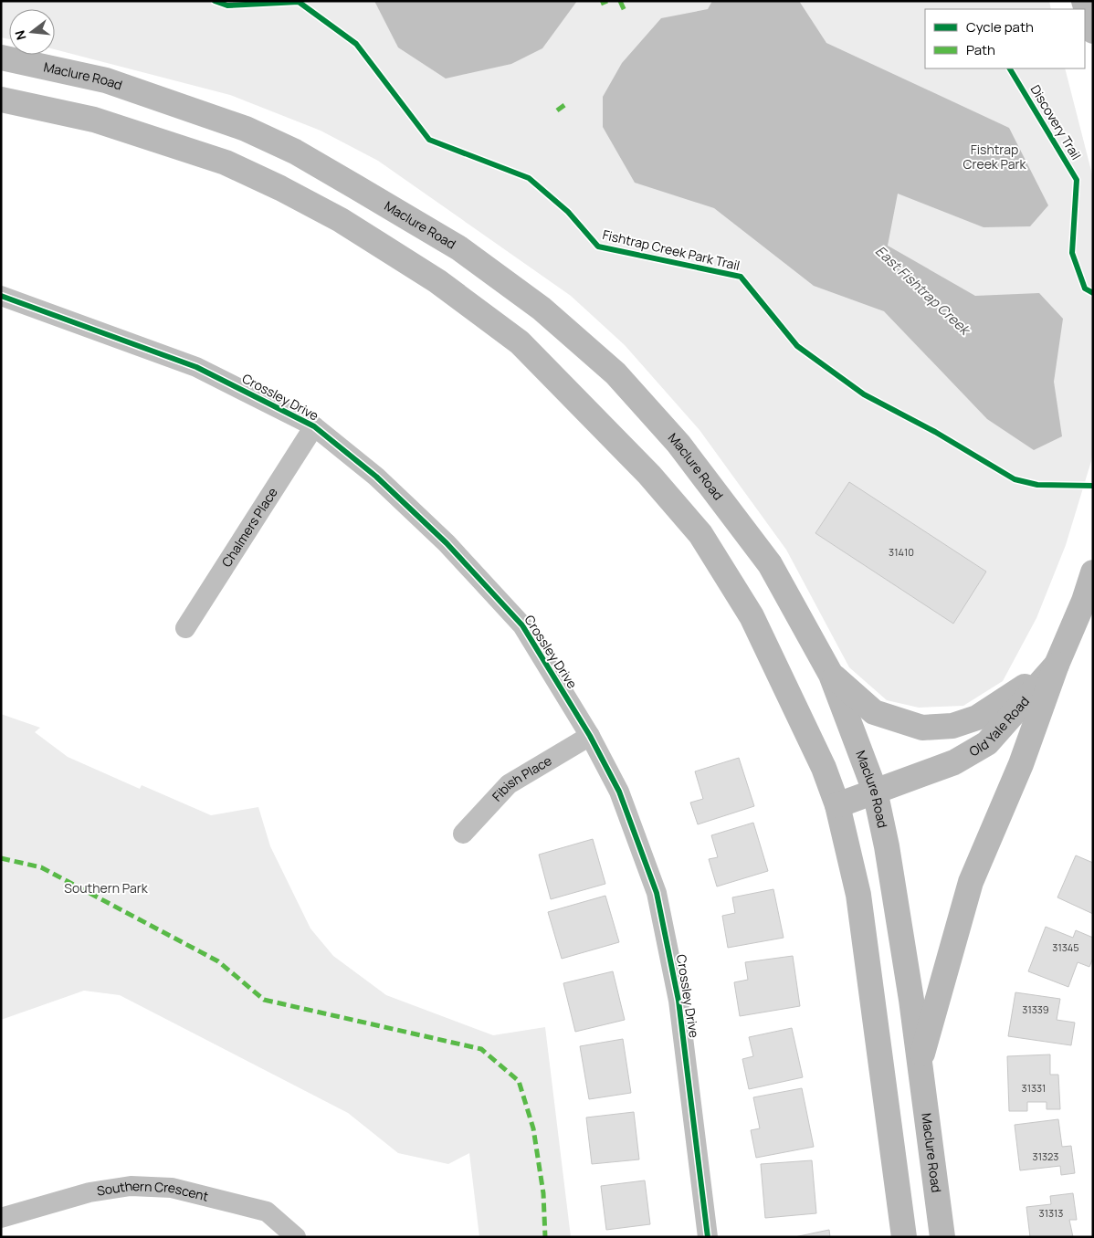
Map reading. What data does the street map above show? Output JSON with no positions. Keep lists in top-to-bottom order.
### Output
{
  "streets": {
    "main road": ["Maclure Road", "Old Yale Road"],
    "street": [
      "Crossley Drive",
      "Chalmers Place",
      "Fibish Place",
      "Southern Crescent"
    ],
    "cycle path": ["Discovery Trail", "Fishtrap Creek Park Trail"]
  },
  "crossings": [
    ["Maclure Road", "Old Yale Road"],
    ["Crossley Drive", "Chalmers Place"],
    ["Crossley Drive", "Fibish Place"]
  ],
  "water": ["East Fishtrap Creek"],
  "parks": ["Fishtrap Creek Park", "Southern Park"],
  "house_numbers": [
    "31410",
    "31345",
    "31339",
    "31331",
    "31323",
    "31313"
  ],
  "legend": ["Cycle path", "Path"],
  "north": "left"
}
